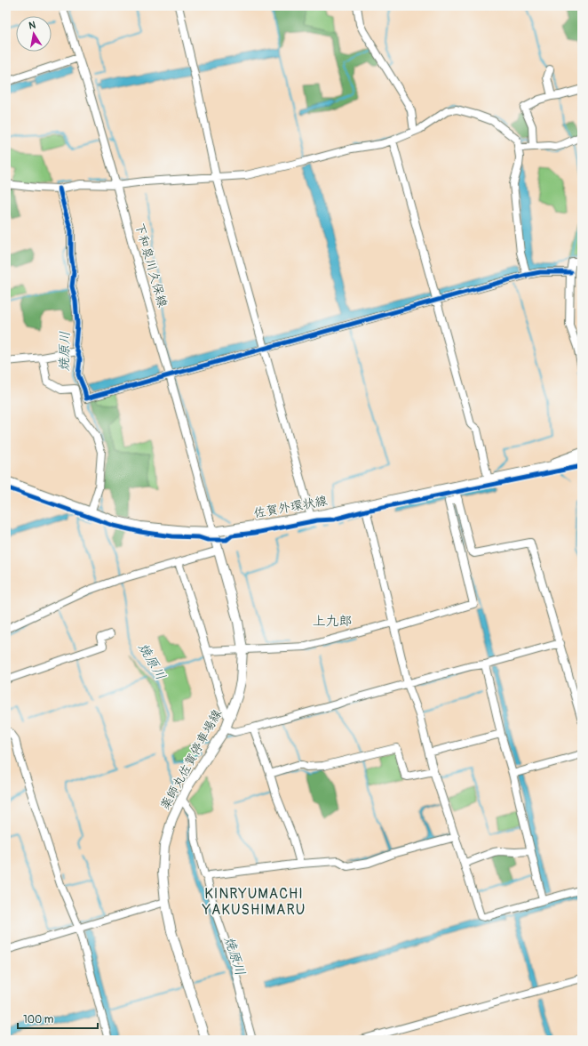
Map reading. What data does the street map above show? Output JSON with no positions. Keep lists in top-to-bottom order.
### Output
{
  "streets": {
    "main road": ["佐賀外環状線", "薬師丸佐賀停車場線"],
    "street": ["下和泉川久保線"]
  },
  "crossings": [
    ["下和泉川久保線", "佐賀外環状線"],
    ["下和泉川久保線", "薬師丸佐賀停車場線"],
    ["佐賀外環状線", "薬師丸佐賀停車場線"]
  ],
  "districts": ["上九郎", "KINRYUMACHI YAKUSHIMARU"],
  "water": ["焼原川"],
  "scale_bar": "100 m",
  "north": "top"
}
